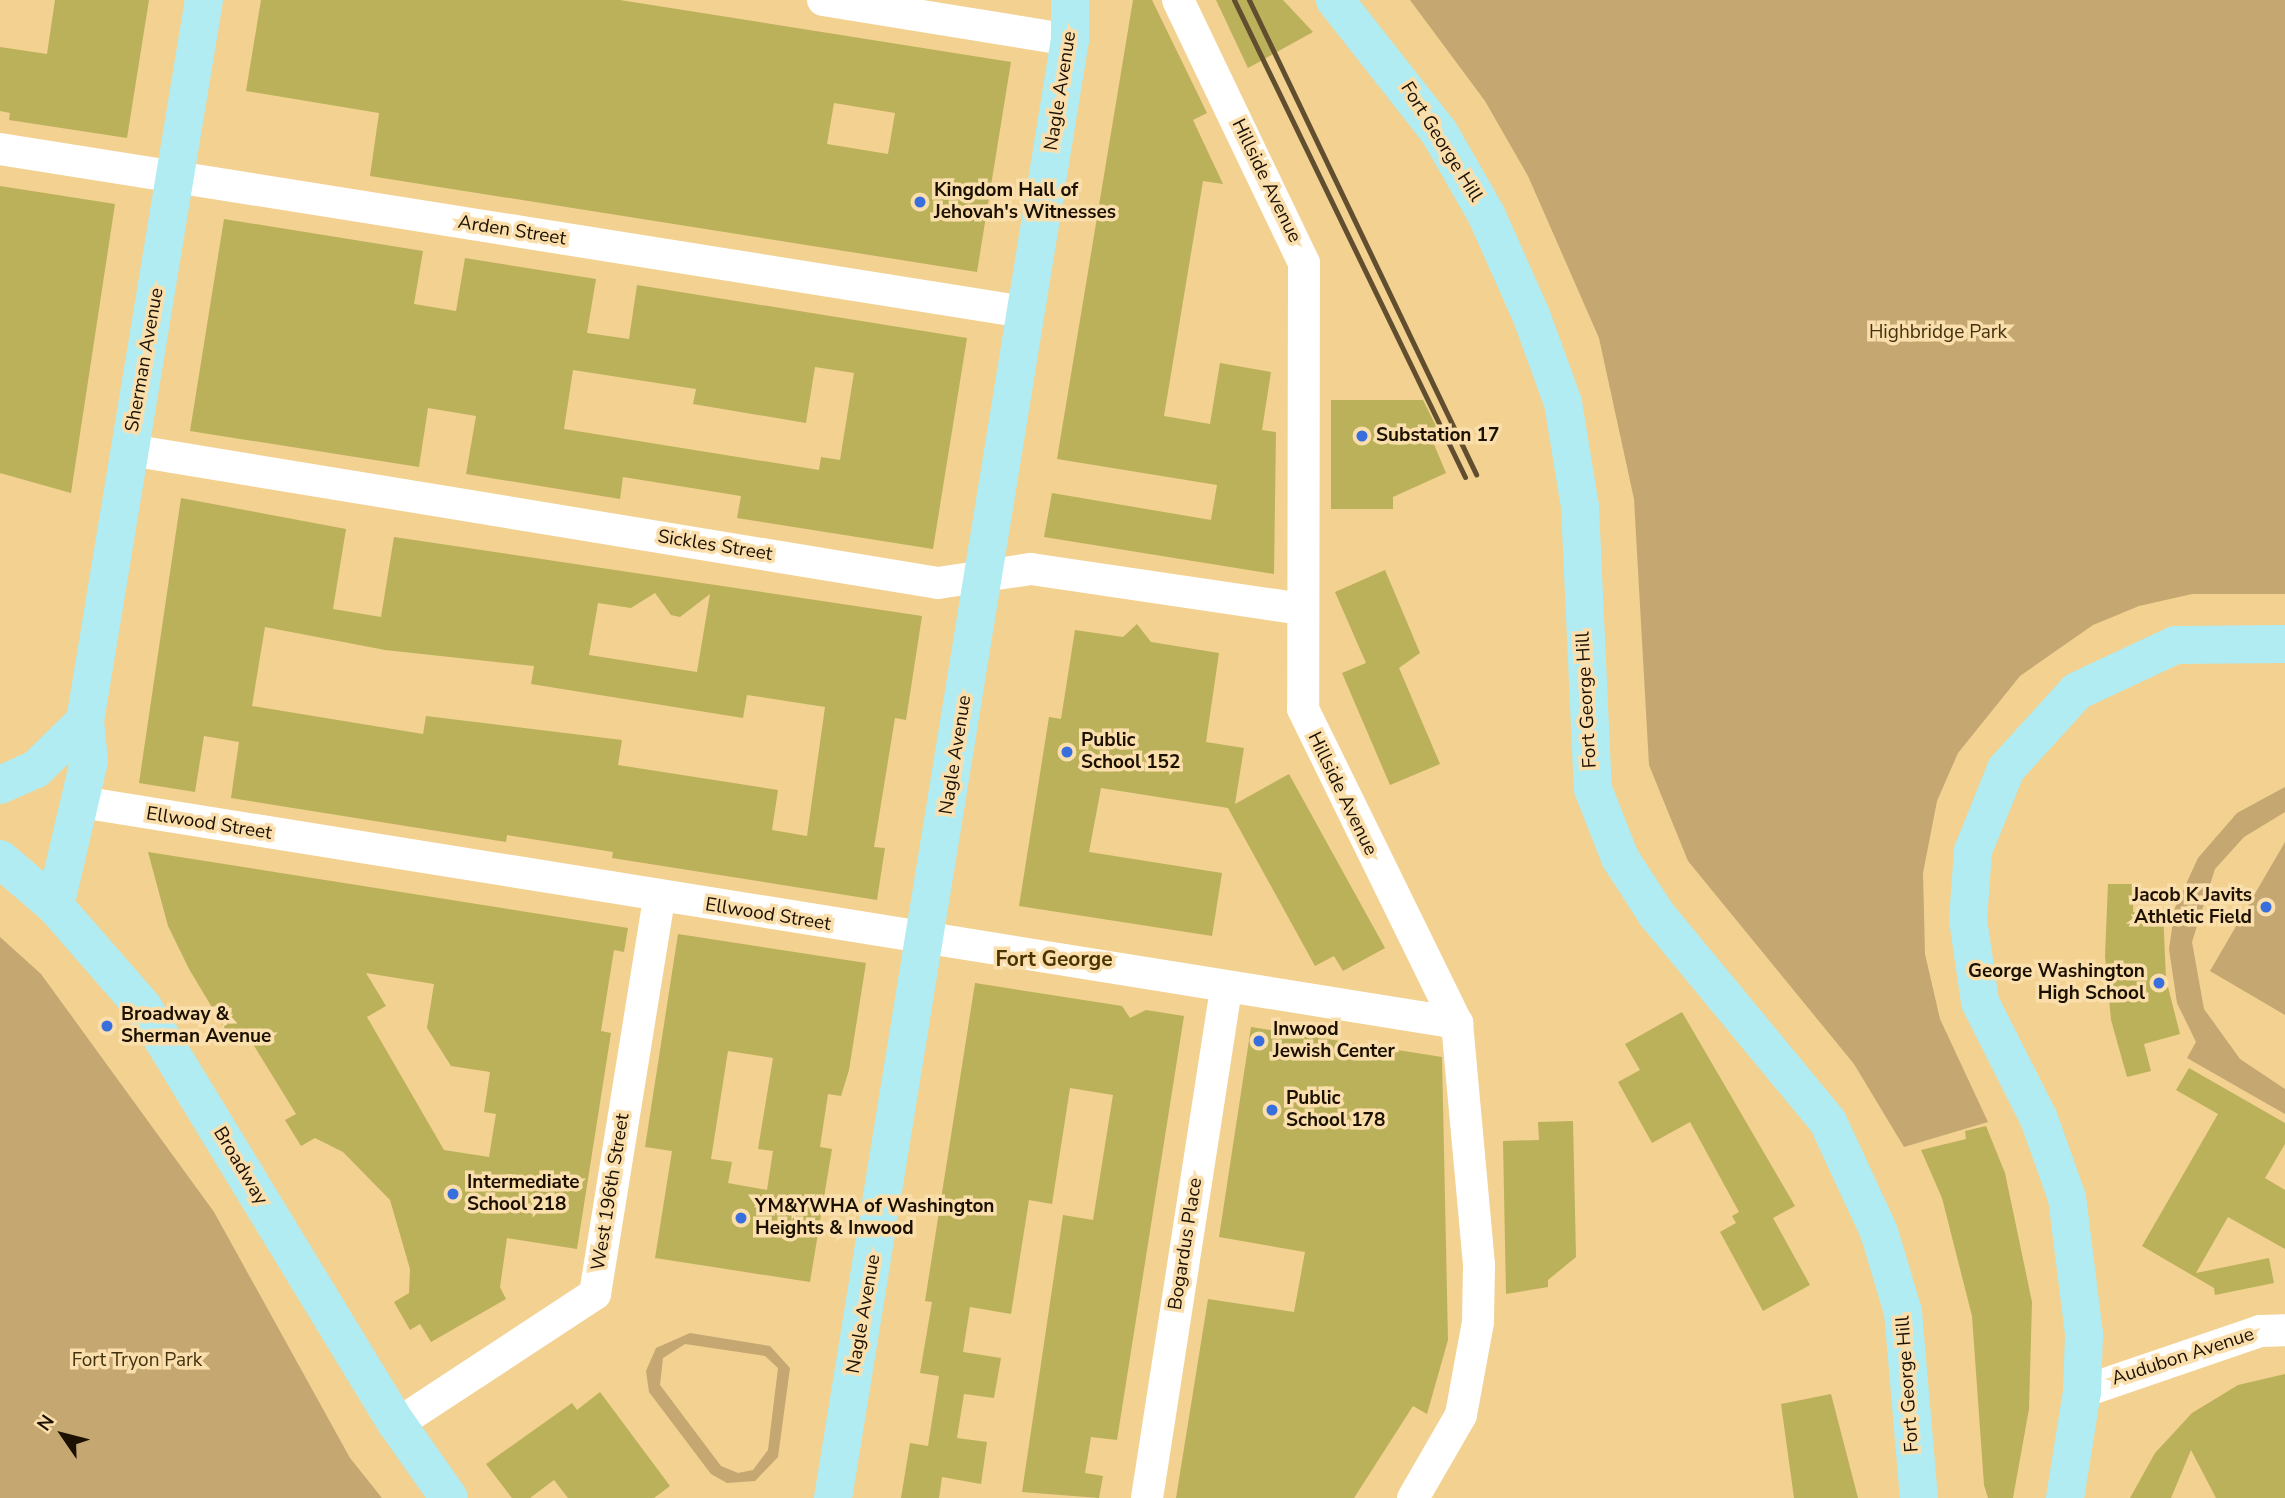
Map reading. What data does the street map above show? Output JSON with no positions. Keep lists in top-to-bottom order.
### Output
{
  "streets": {
    "main road": [
      "Nagle Avenue",
      "Fort George Hill",
      "Sherman Avenue",
      "Broadway"
    ],
    "street": [
      "Hillside Avenue",
      "Arden Street",
      "Sickles Street",
      "Ellwood Street",
      "West 196th Street",
      "Bogardus Place",
      "Audubon Avenue"
    ]
  },
  "crossings": [
    ["Nagle Avenue", "Arden Street"],
    ["Nagle Avenue", "Sickles Street"],
    ["Nagle Avenue", "Ellwood Street"],
    ["Hillside Avenue", "Sickles Street"],
    ["Hillside Avenue", "Ellwood Street"],
    ["Arden Street", "Sherman Avenue"],
    ["Sherman Avenue", "Sickles Street"],
    ["Sherman Avenue", "Ellwood Street"],
    ["Sherman Avenue", "Broadway"],
    ["Ellwood Street", "West 196th Street"],
    ["Ellwood Street", "Bogardus Place"],
    ["Broadway", "West 196th Street"]
  ],
  "districts": ["Fort George"],
  "parks": ["Highbridge Park", "Fort Tryon Park"],
  "places": [
    "Kingdom Hall of Jehovah's Witnesses",
    "Substation 17",
    "Public School 152",
    "Jacob K Javits Athletic Field",
    "George Washington High School",
    "Broadway & Sherman Avenue",
    "Inwood Jewish Center",
    "Public School 178",
    "Intermediate School 218",
    "YM&YWHA of Washington Heights & Inwood"
  ],
  "north": "top left"
}
